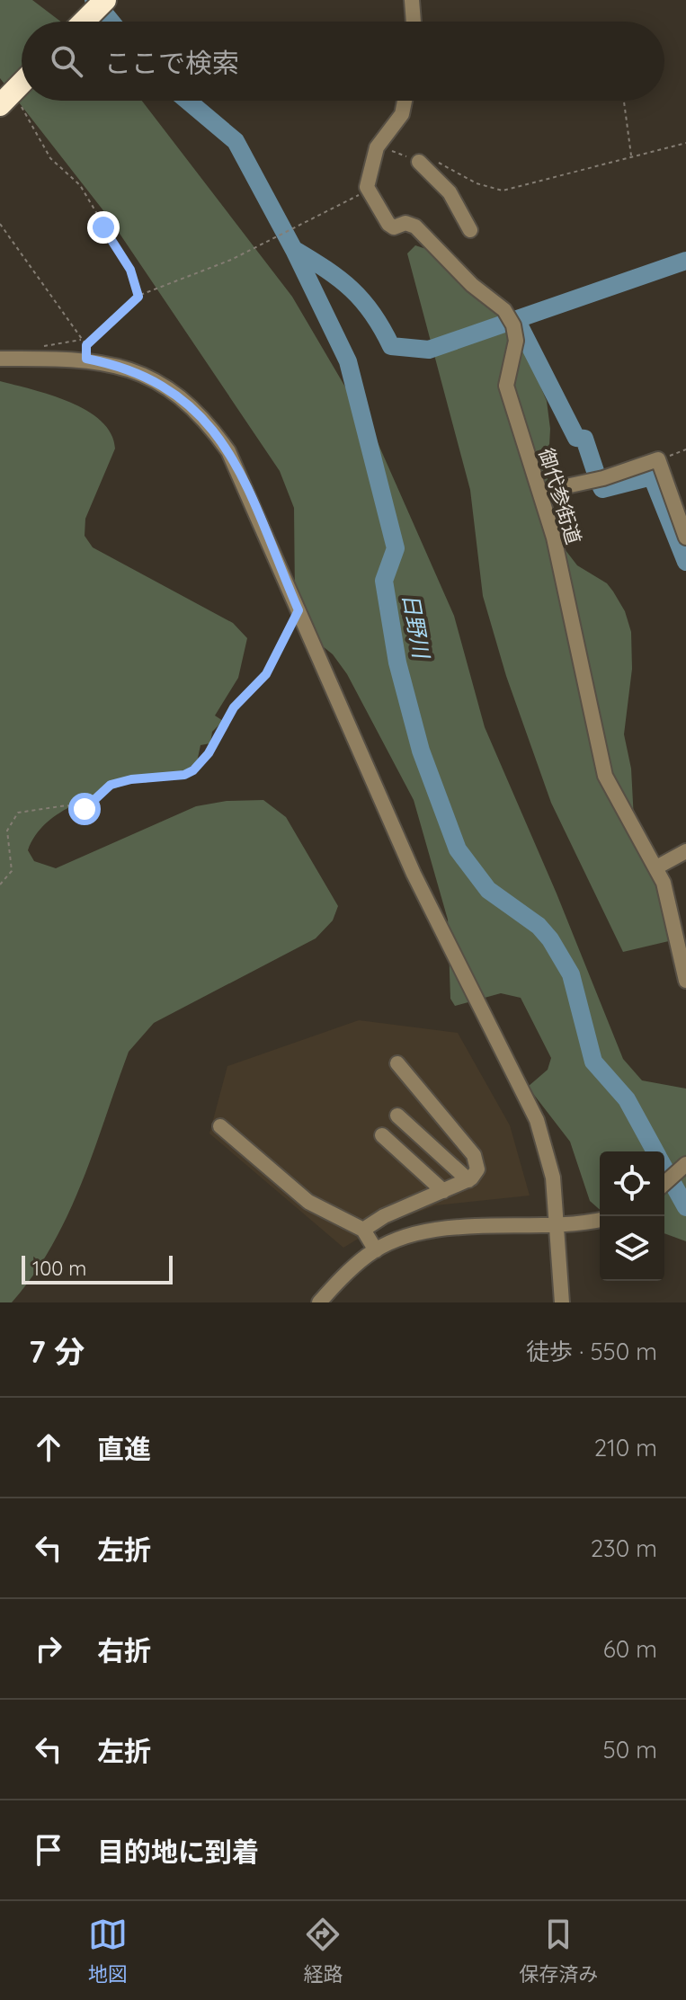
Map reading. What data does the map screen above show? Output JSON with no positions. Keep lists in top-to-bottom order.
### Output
{
  "streets": {
    "street": ["御代参街道"]
  },
  "water": ["日野川"],
  "scale_bar": "100 m",
  "page": {
    "search": "ここで検索",
    "scale": "100 m",
    "heading": ["7 分", "徒歩 · 550 m"],
    "list": [
      ["直進", "210 m"],
      ["左折", "230 m"],
      ["右折", "60 m"],
      ["左折", "50 m"],
      "目的地に到着"
    ],
    "nav": ["地図", "経路", "保存済み"]
  }
}
